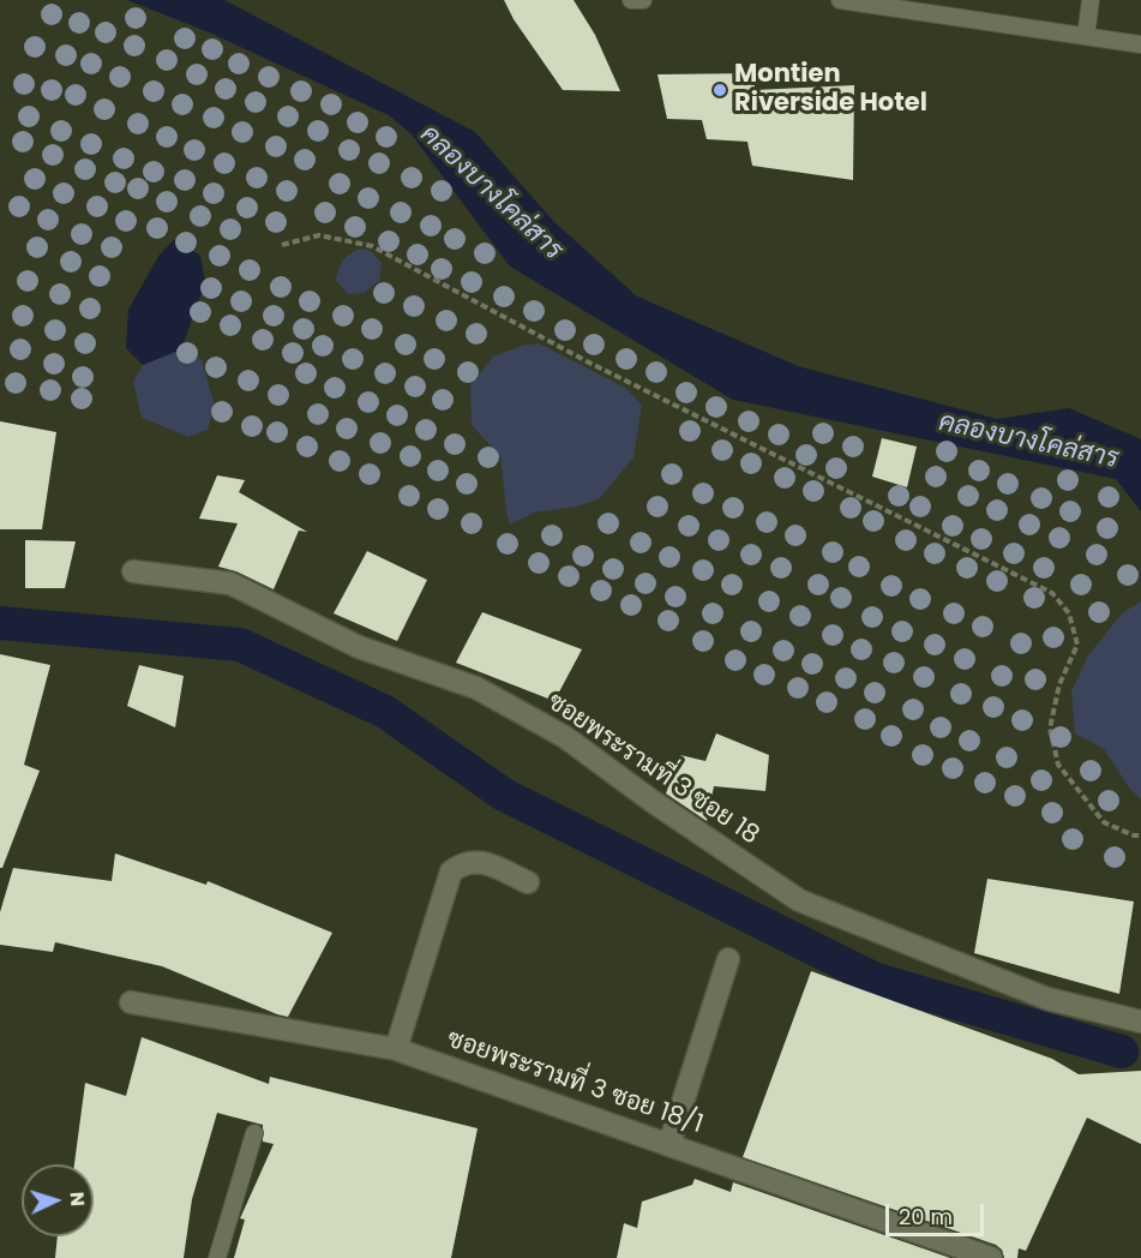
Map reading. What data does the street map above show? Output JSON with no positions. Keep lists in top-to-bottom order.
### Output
{
  "streets": {
    "street": ["ซอยพระรามที่ 3 ซอย 18", "ซอยพระรามที่ 3 ซอย 18/1"]
  },
  "water": ["คลองบางโคล่สาร"],
  "places": ["Montien Riverside Hotel"],
  "scale_bar": "20 m",
  "north": "right"
}
